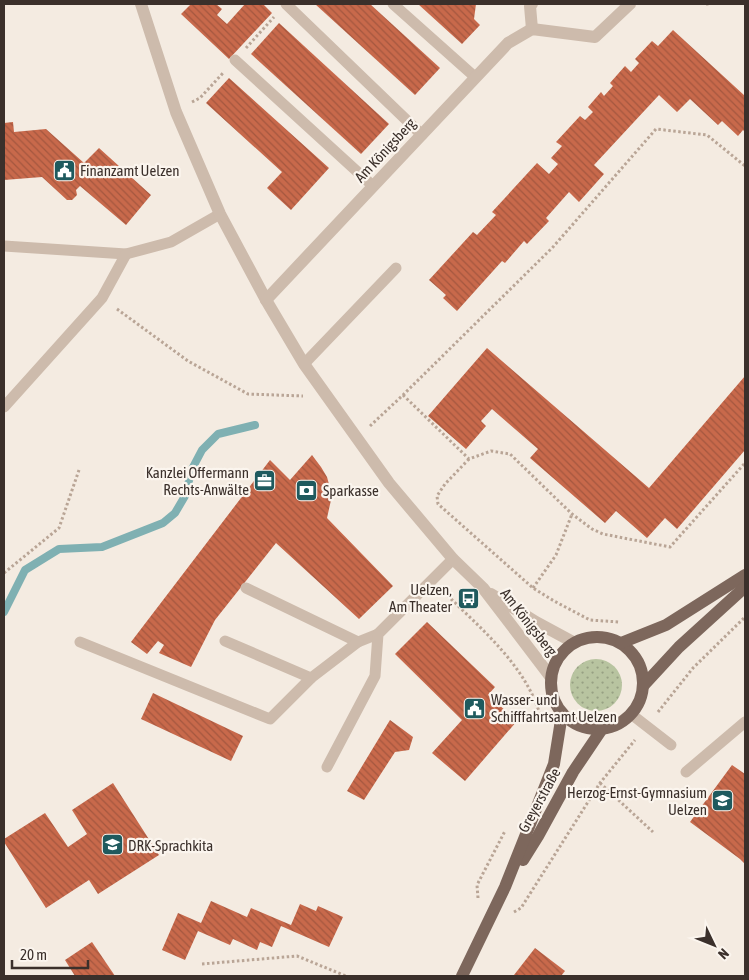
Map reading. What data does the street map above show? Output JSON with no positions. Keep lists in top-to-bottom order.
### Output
{
  "streets": {
    "main road": ["Greyerstraße"],
    "street": ["Am Königsberg"]
  },
  "crossings": [
    ["Am Königsberg", "Greyerstraße"]
  ],
  "places": {
    "public building": ["Finanzamt Uelzen", "Wasser- und Schifffahrtsamt Uelzen"],
    "office": ["Kanzlei Offermann Rechts-Anwälte"],
    "bank": ["Sparkasse"],
    "bus stop": ["Uelzen, Am Theater"],
    "school or university": ["Herzog-Ernst-Gymnasium Uelzen", "DRK-Sprachkita"]
  },
  "scale_bar": "20 m",
  "north": "bottom right"
}
